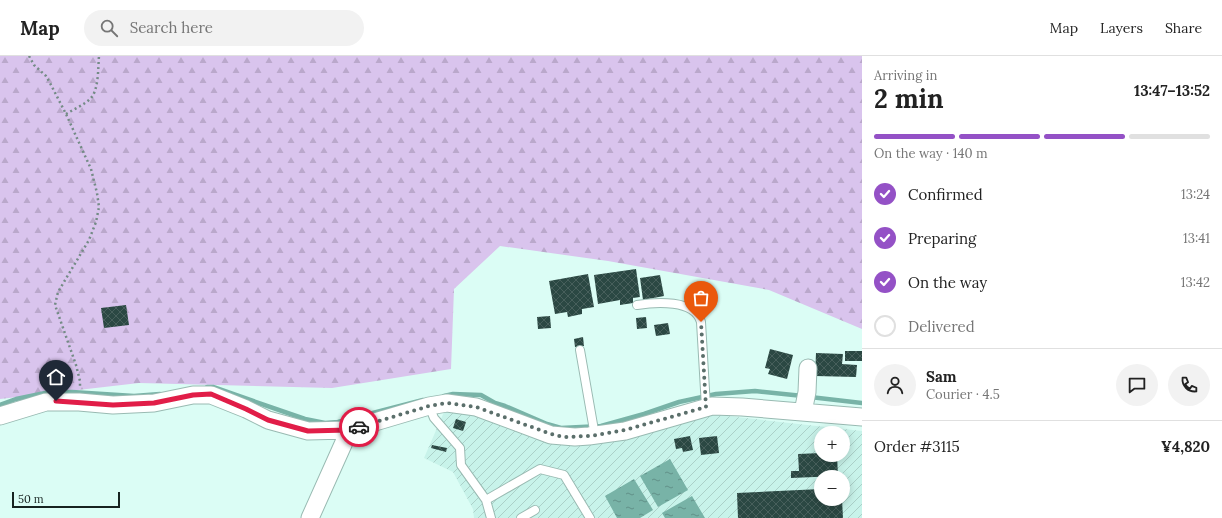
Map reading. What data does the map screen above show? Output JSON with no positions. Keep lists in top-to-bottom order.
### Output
{
  "scale_bar": "50 m",
  "page": {
    "header": "Map",
    "search": "Search here",
    "nav": ["Map", "Layers", "Share"],
    "heading": ["2 min", "Arriving in", "13:47–13:52"],
    "panel": [
      "Sam",
      "Courier · 4.5",
      "Order #3115",
      "¥4,820"
    ],
    "bar": "On the way · 140 m",
    "list": [
      ["Confirmed", "13:24"],
      ["Preparing", "13:41"],
      ["On the way", "13:42"],
      "Delivered"
    ],
    "map_buttons": ["+", "−"],
    "scale": "50 m"
  }
}
